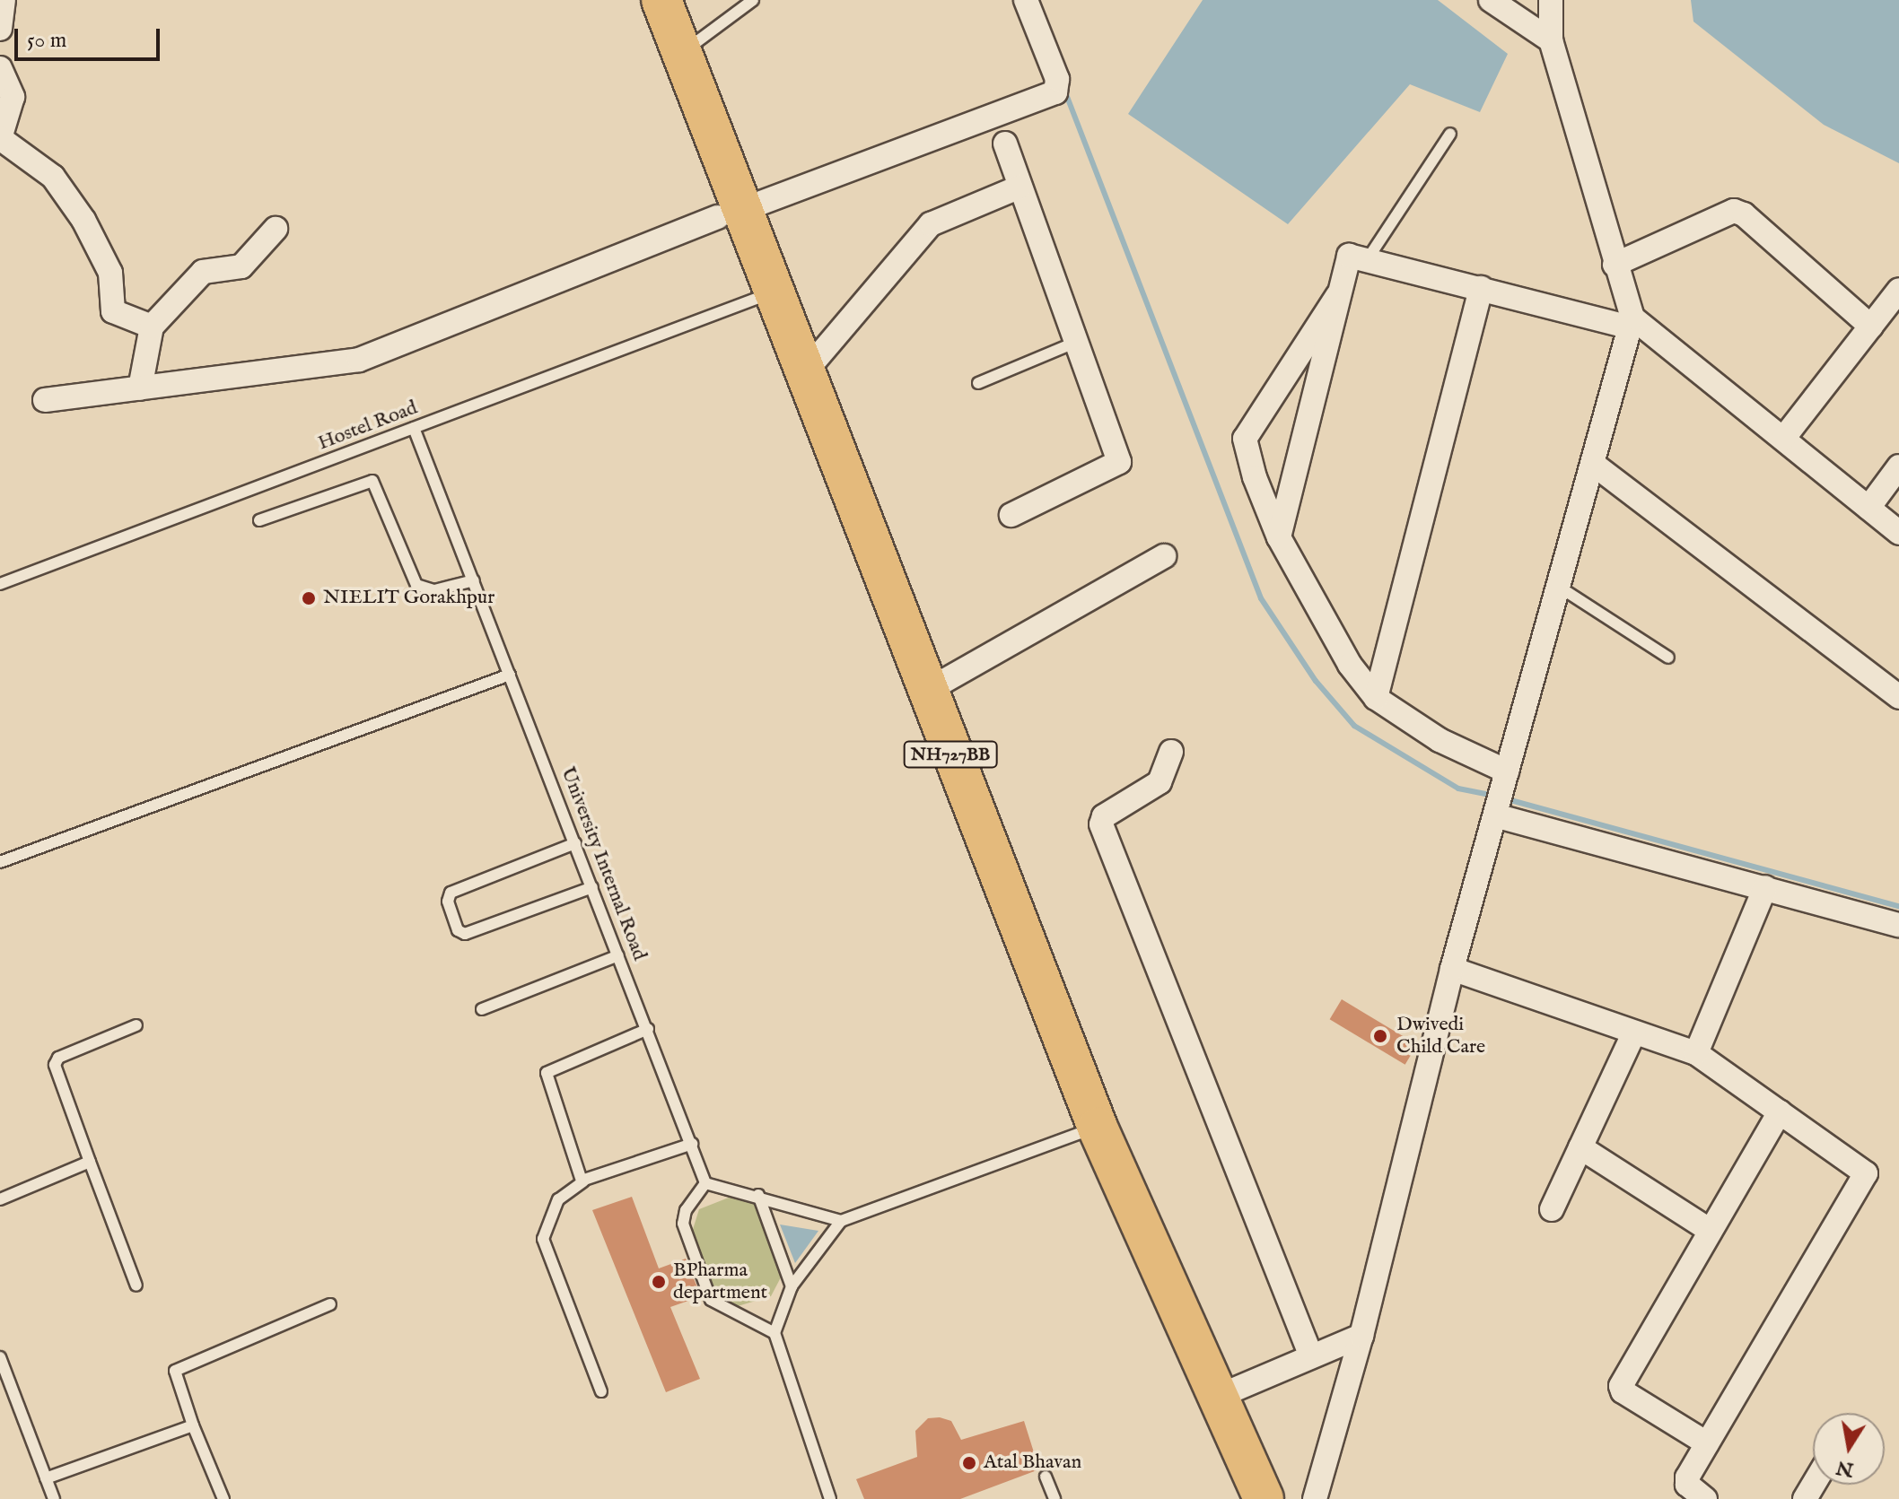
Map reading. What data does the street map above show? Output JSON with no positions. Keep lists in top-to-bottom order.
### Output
{
  "streets": {
    "highway": ["NH727BB"],
    "lane": ["Hostel Road", "University Internal Road"]
  },
  "crossings": [
    ["Hostel Road", "NH727BB"],
    ["Hostel Road", "University Internal Road"]
  ],
  "places": [
    "NIELIT Gorakhpur",
    "Dwivedi Child Care",
    "BPharma department",
    "Atal Bhavan"
  ],
  "scale_bar": "50 m",
  "north": "bottom"
}
